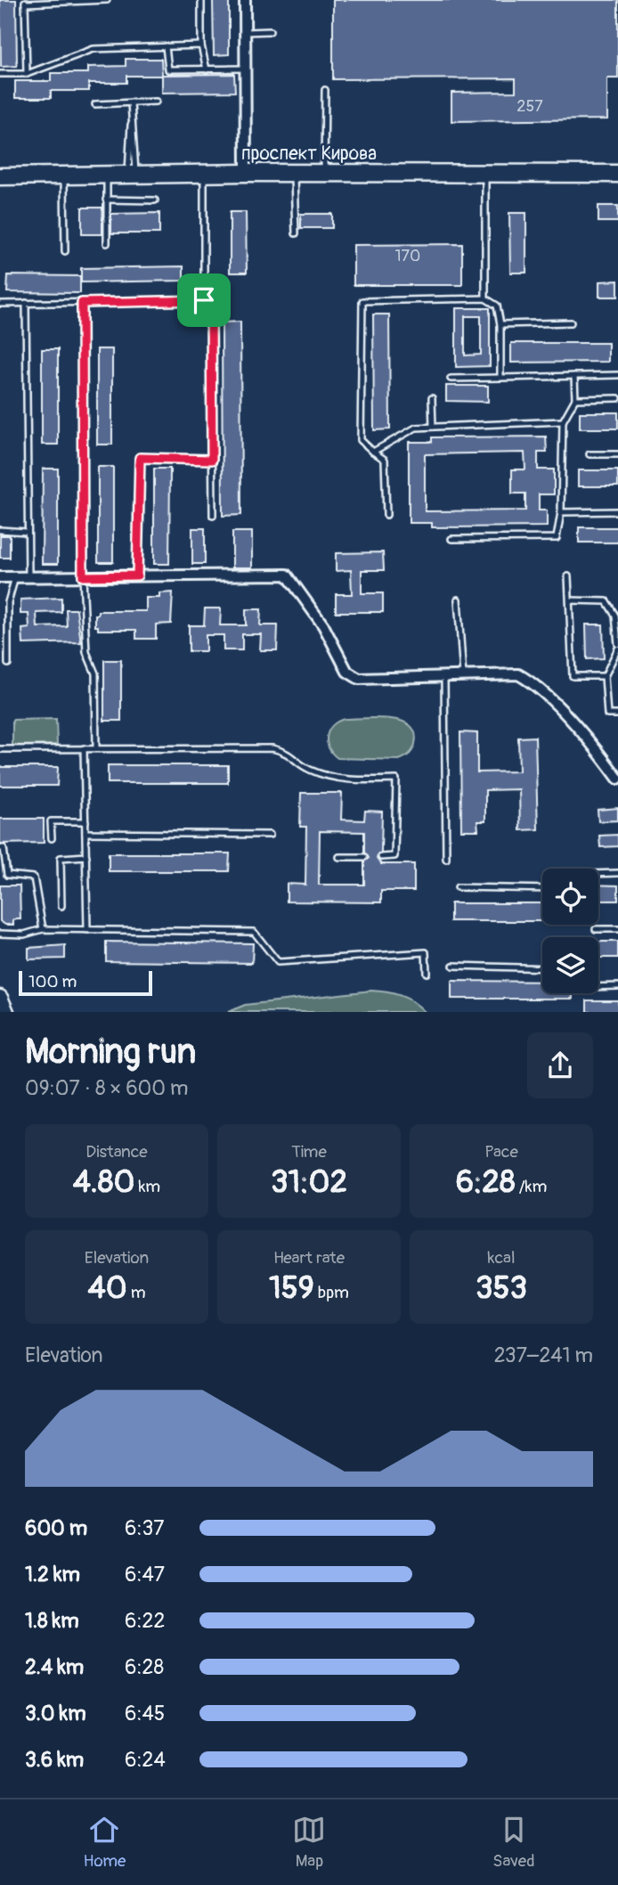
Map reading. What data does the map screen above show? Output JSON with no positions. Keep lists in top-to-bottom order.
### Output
{
  "streets": {
    "main road": ["проспект Кирова"]
  },
  "house_numbers": ["257", "170"],
  "scale_bar": "100 m",
  "page": {
    "scale": "100 m",
    "heading": ["Morning run", "09:07 · 8 × 600 m"],
    "stats": [
      ["Distance", "4.80 km"],
      ["Time", "31:02"],
      ["Pace", "6:28 /km"],
      ["Elevation", "40 m"],
      ["Heart rate", "159 bpm"],
      ["kcal", "353"]
    ],
    "chart": ["Elevation", "237–241 m"],
    "list": [
      {
        "name": "600 m",
        "note": "6:37"
      },
      {
        "name": "1.2 km",
        "note": "6:47"
      },
      {
        "name": "1.8 km",
        "note": "6:22"
      },
      {
        "name": "2.4 km",
        "note": "6:28"
      },
      {
        "name": "3.0 km",
        "note": "6:45"
      },
      {
        "name": "3.6 km",
        "note": "6:24"
      }
    ],
    "tabs": ["Home", "Map", "Saved"]
  }
}
